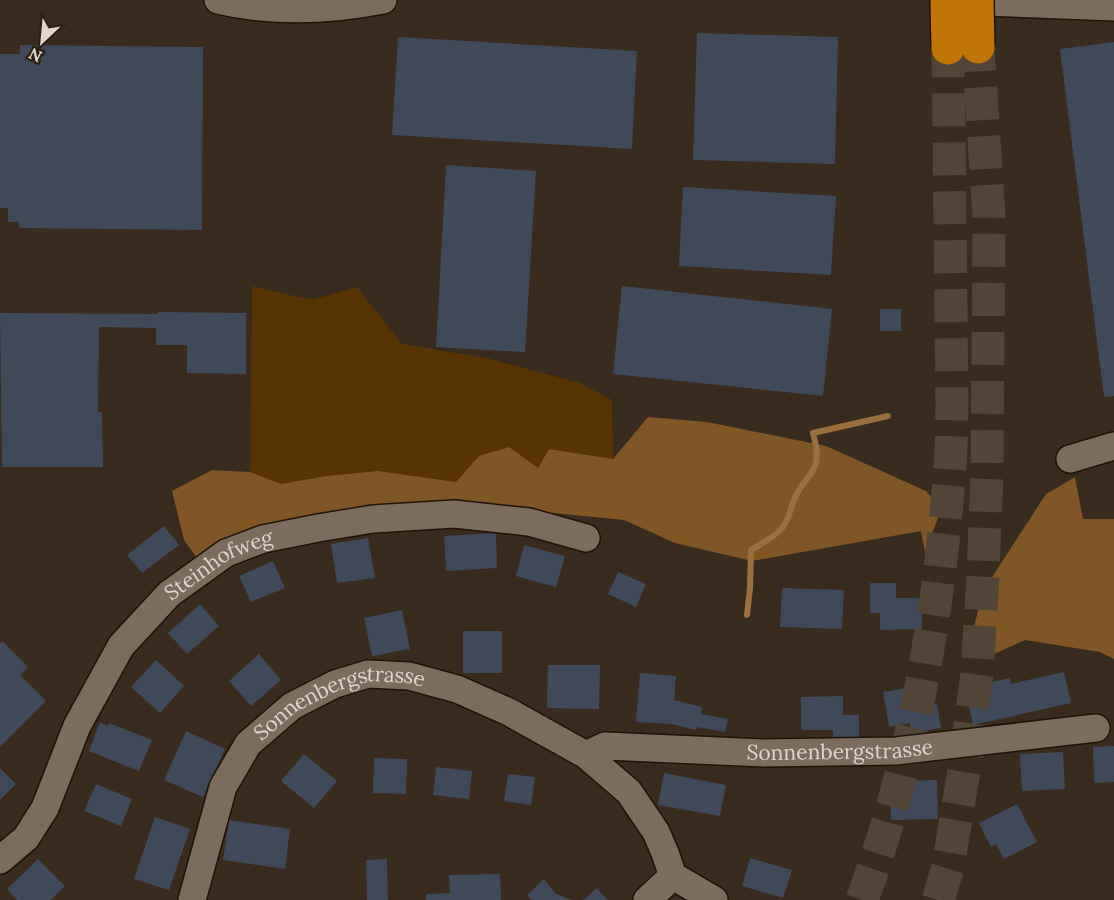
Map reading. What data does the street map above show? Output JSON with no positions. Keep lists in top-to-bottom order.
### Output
{
  "streets": {
    "street": ["Steinhofweg", "Sonnenbergstrasse"]
  },
  "north": "bottom left"
}
